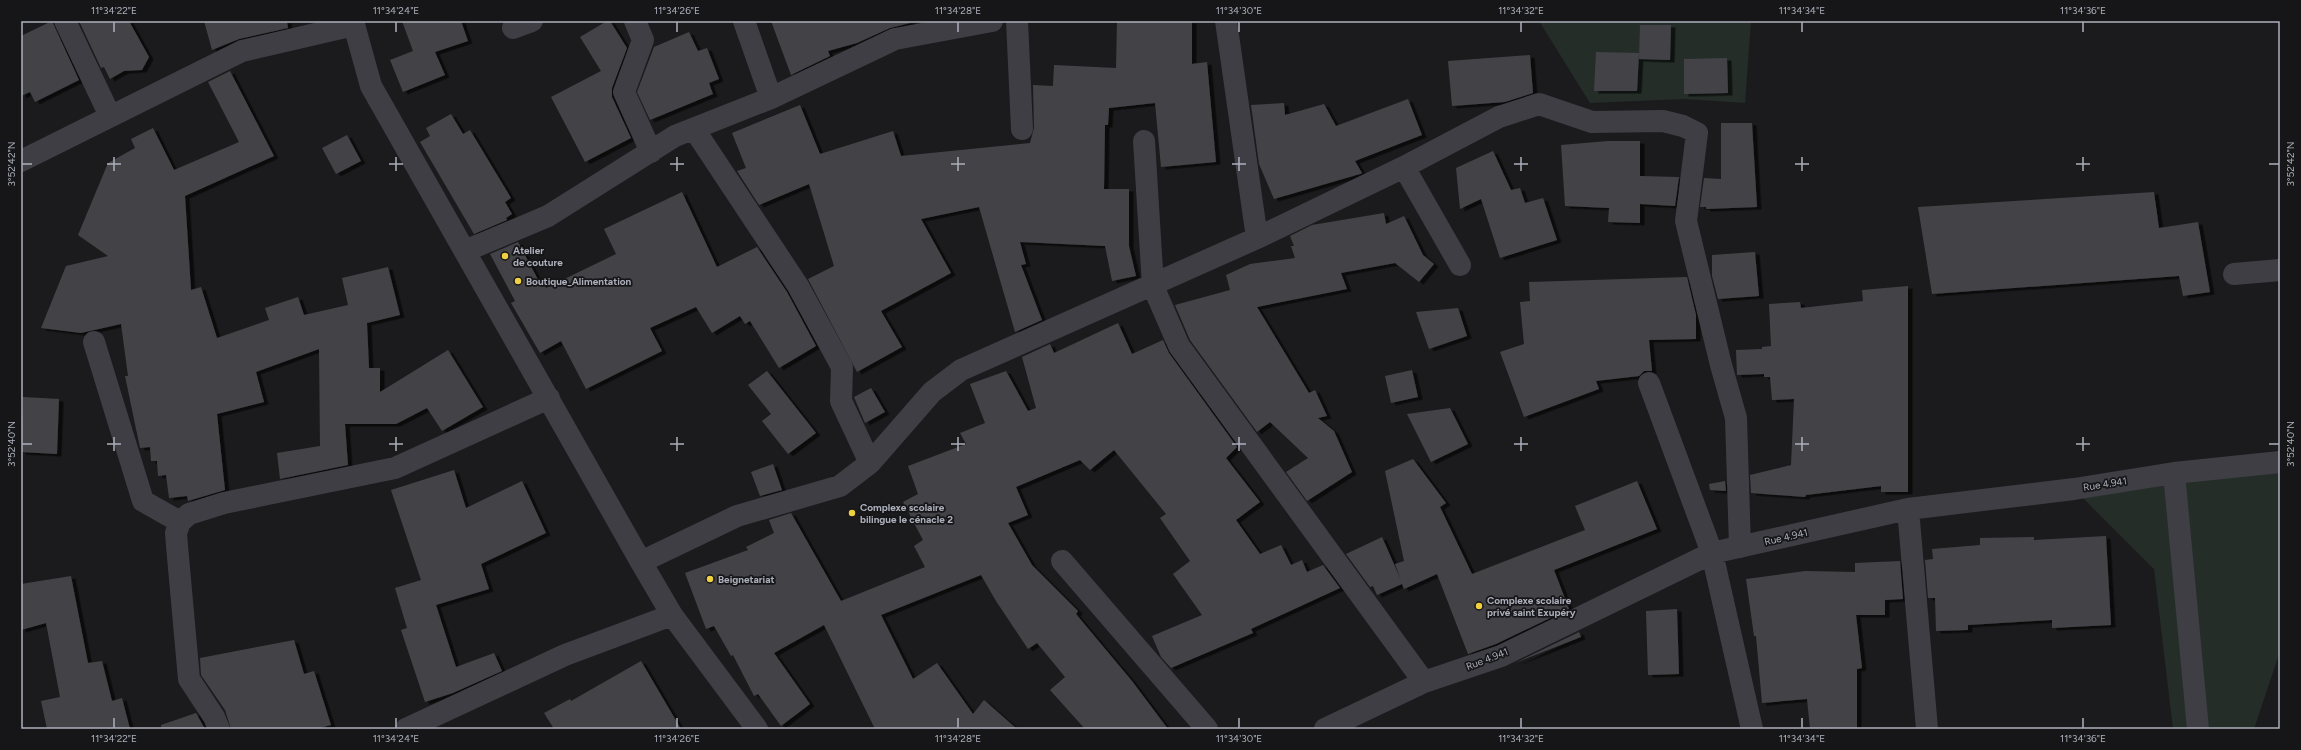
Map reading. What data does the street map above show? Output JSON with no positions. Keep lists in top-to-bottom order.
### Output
{
  "streets": {
    "street": ["Rue 4.941"]
  },
  "places": [
    "Atelier de couture",
    "Boutique_Alimentation",
    "Complexe scolaire bilingue le cénacle 2",
    "Beignetariat",
    "Complexe scolaire privé saint Exupéry"
  ],
  "coordinates": [
    "11°34'22\"E",
    "11°34'24\"E",
    "11°34'26\"E",
    "11°34'28\"E",
    "11°34'30\"E",
    "11°34'32\"E",
    "11°34'34\"E",
    "11°34'36\"E",
    "3°52'42\"N",
    "3°52'40\"N"
  ]
}
